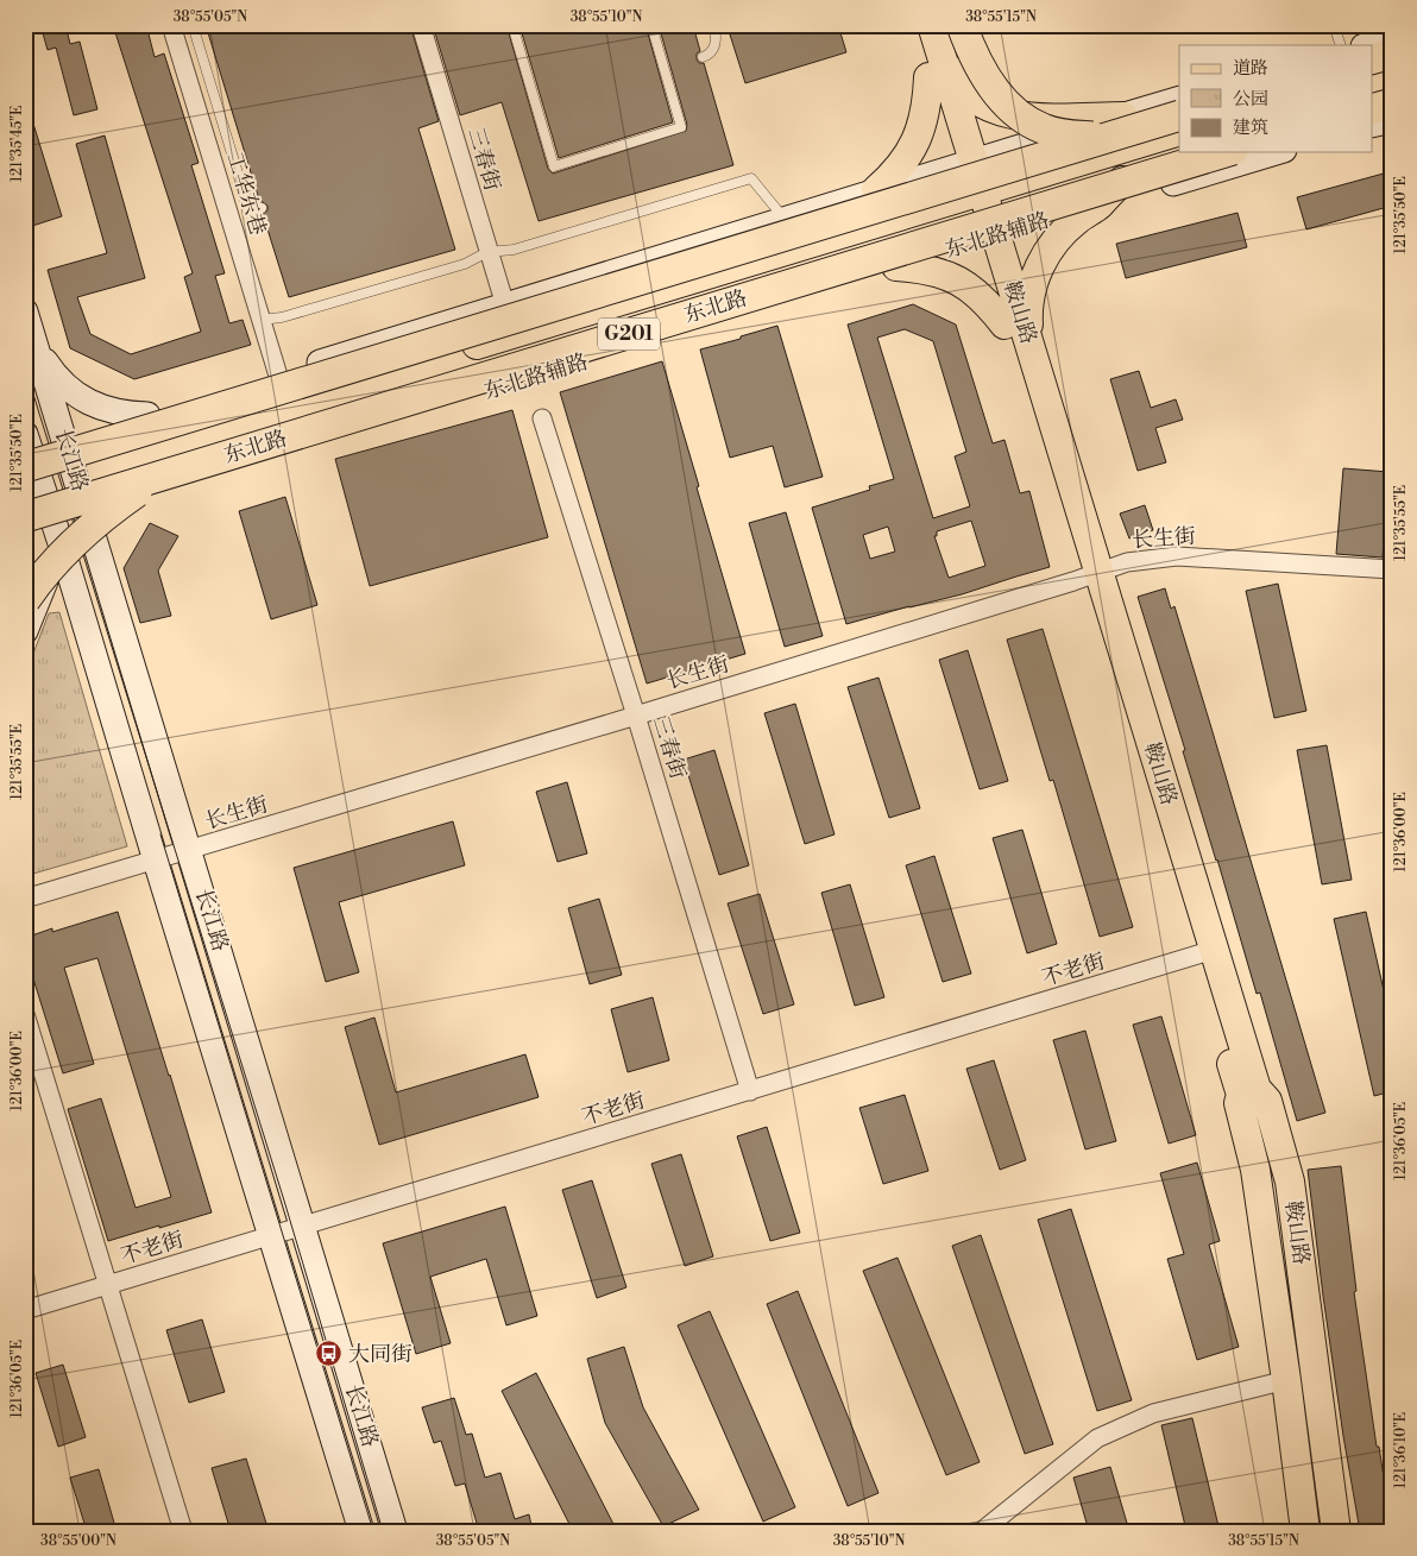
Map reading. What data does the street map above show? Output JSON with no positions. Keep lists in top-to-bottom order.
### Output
{
  "streets": {
    "highway": ["东北路", "G201"],
    "main road": ["东北路辅路", "鞍山路", "长江路"],
    "street": [
      "三春街",
      "工华东巷",
      "长生街",
      "不老街"
    ]
  },
  "crossings": [
    ["三春街", "长生街"],
    ["三春街", "不老街"],
    ["东北路辅路", "东北路"],
    ["东北路辅路", "鞍山路"],
    ["东北路辅路", "长江路"],
    ["东北路", "鞍山路"],
    ["东北路", "G201"],
    ["东北路", "长江路"],
    ["鞍山路", "长生街"],
    ["鞍山路", "不老街"],
    ["G201", "长江路"],
    ["长江路", "长生街"],
    ["长江路", "不老街"]
  ],
  "places": {
    "bus stop": ["大同街"]
  },
  "legend": ["道路", "公园", "建筑"],
  "coordinates": [
    "38°55'05\"N",
    "38°55'10\"N",
    "38°55'15\"N",
    "121°35'45\"E",
    "121°35'50\"E",
    "121°35'55\"E",
    "121°36'00\"E",
    "121°36'05\"E",
    "121°36'10\"E",
    "38°55'00\"N"
  ]
}
